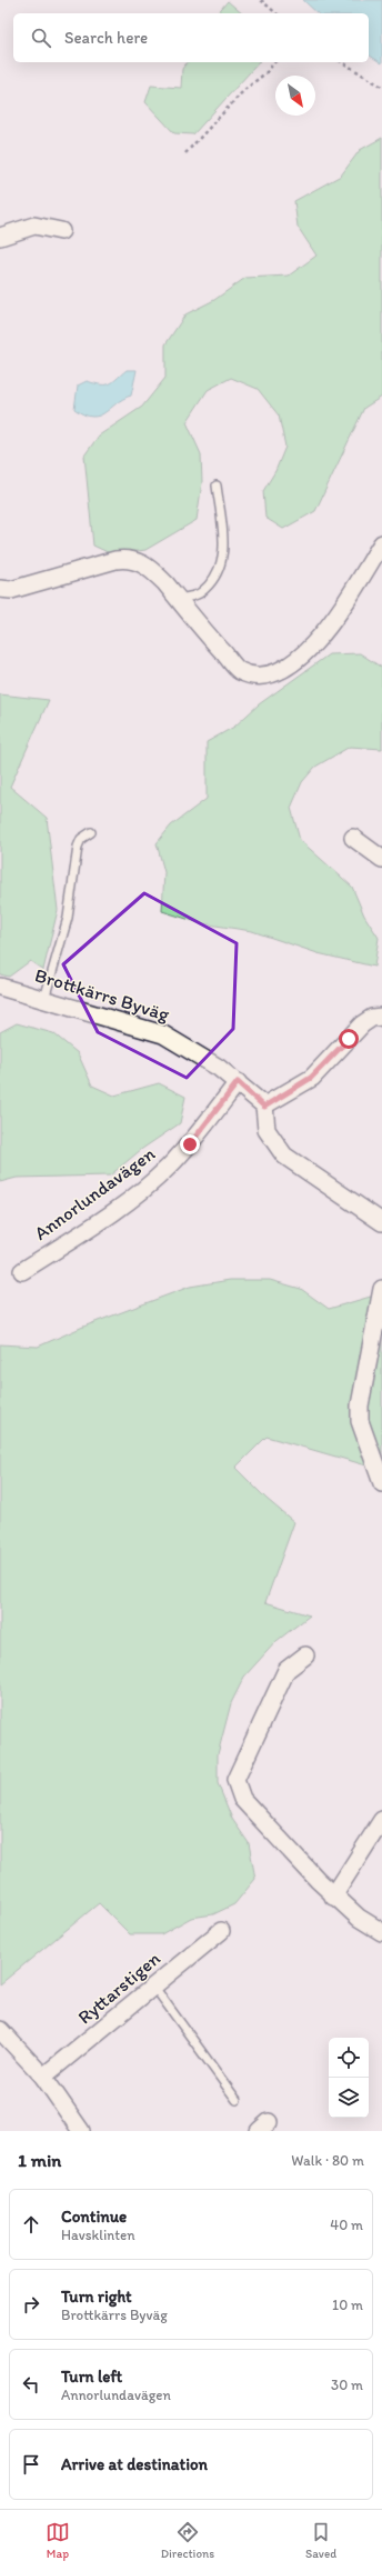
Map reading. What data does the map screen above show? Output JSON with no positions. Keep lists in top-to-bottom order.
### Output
{
  "streets": {
    "street": ["Brottkärrs Byväg", "Annorlundavägen", "Ryttarstigen"]
  },
  "crossings": [
    ["Brottkärrs Byväg", "Annorlundavägen"]
  ],
  "north": "bottom right",
  "page": {
    "search": "Search here",
    "heading": ["1 min", "Walk · 80 m"],
    "list": [
      ["Continue", "Havsklinten", "40 m"],
      ["Turn right", "Brottkärrs Byväg", "10 m"],
      ["Turn left", "Annorlundavägen", "30 m"],
      "Arrive at destination"
    ],
    "nav": ["Map", "Directions", "Saved"]
  }
}
